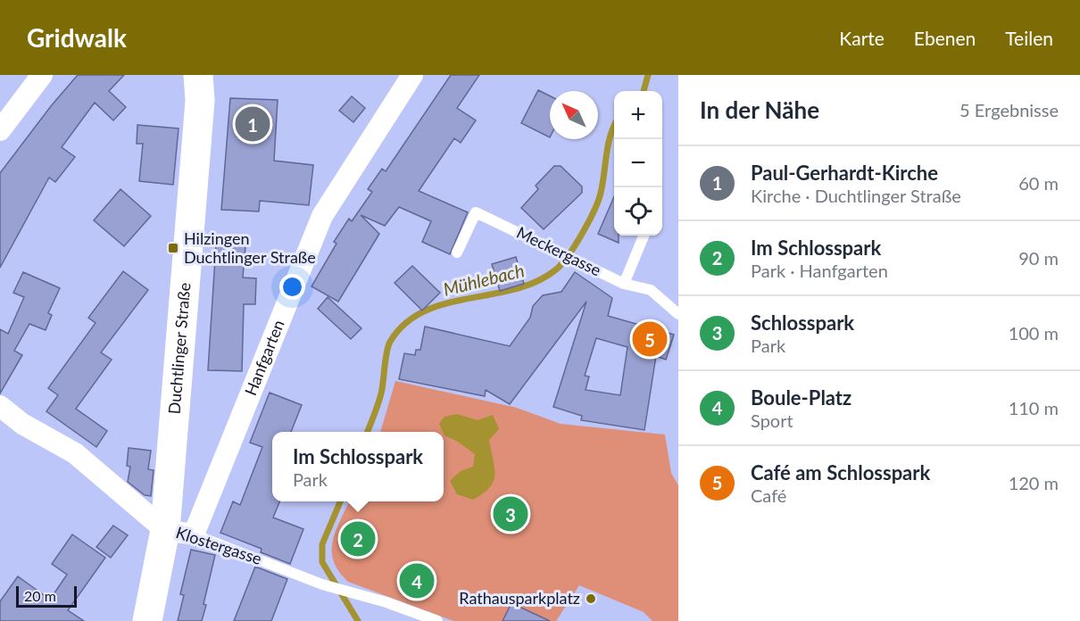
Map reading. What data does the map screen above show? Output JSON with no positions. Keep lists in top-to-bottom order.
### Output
{
  "streets": {
    "main road": ["Duchtlinger Straße"],
    "street": ["Hanfgarten", "Klostergasse"],
    "lane": ["Meckergasse"]
  },
  "crossings": [
    ["Duchtlinger Straße", "Klostergasse"],
    ["Hanfgarten", "Klostergasse"]
  ],
  "water": ["Mühlebach"],
  "places": {
    "transit": ["Hilzingen Duchtlinger Straße"],
    "other": ["Rathausparkplatz"]
  },
  "scale_bar": "20 m",
  "north": "top left",
  "page": {
    "header": "Gridwalk",
    "nav": ["Karte", "Ebenen", "Teilen"],
    "heading": ["In der Nähe", "5 Ergebnisse"],
    "map_buttons": ["+", "−"],
    "pins": [
      "1",
      "5",
      "3",
      "2",
      "4"
    ],
    "list": [
      {
        "mark": "1",
        "name": "Paul-Gerhardt-Kirche",
        "note": "Kirche · Duchtlinger Straße",
        "value": "60 m"
      },
      {
        "mark": "2",
        "name": "Im Schlosspark",
        "note": "Park · Hanfgarten",
        "value": "90 m"
      },
      {
        "mark": "3",
        "name": "Schlosspark",
        "note": "Park",
        "value": "100 m"
      },
      {
        "mark": "4",
        "name": "Boule-Platz",
        "note": "Sport",
        "value": "110 m"
      },
      {
        "mark": "5",
        "name": "Café am Schlosspark",
        "note": "Café",
        "value": "120 m"
      }
    ],
    "popup": ["Im Schlosspark", "Park"],
    "scale": "20 m"
  }
}
